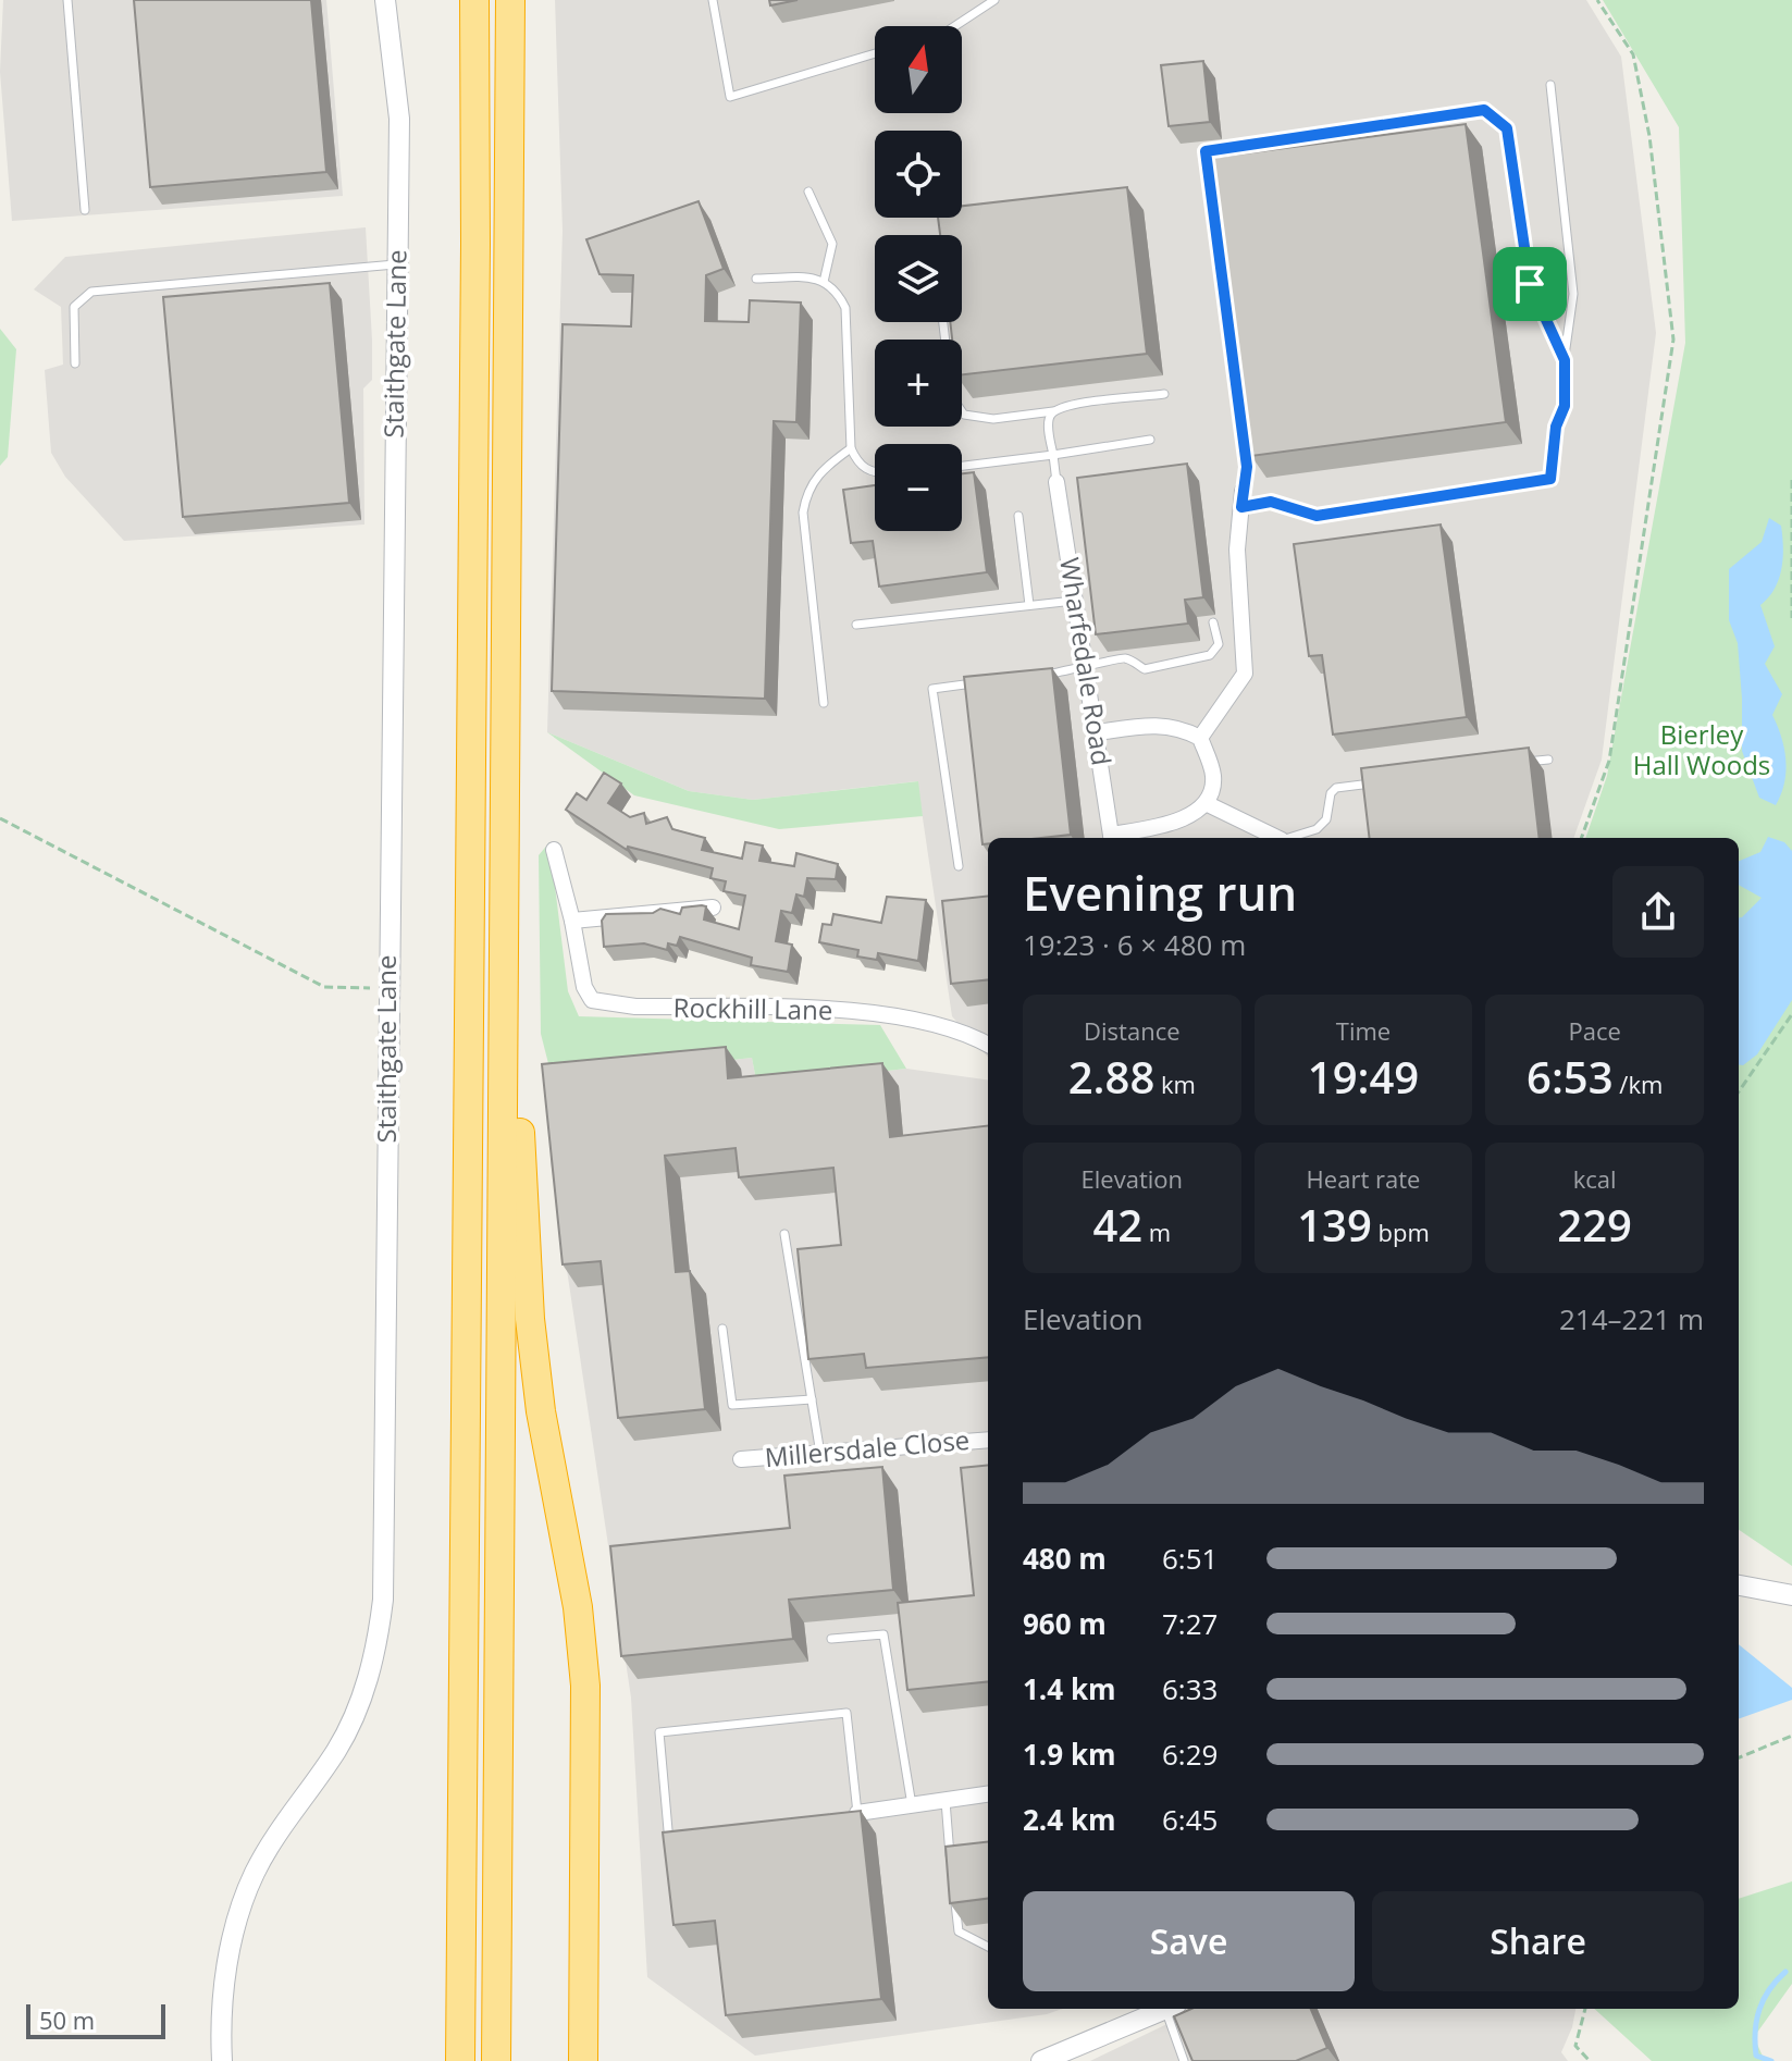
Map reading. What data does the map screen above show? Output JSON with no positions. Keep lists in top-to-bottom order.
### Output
{
  "streets": {
    "street": [
      "Staithgate Lane",
      "Wharfedale Road",
      "Rockhill Lane",
      "Millersdale Close"
    ]
  },
  "parks": ["Bierley Hall Woods"],
  "scale_bar": "50 m",
  "north": "top",
  "page": {
    "map_buttons": ["+", "−"],
    "heading": ["Evening run", "19:23 · 6 × 480 m"],
    "stats": [
      ["Distance", "2.88 km"],
      ["Time", "19:49"],
      ["Pace", "6:53 /km"],
      ["Elevation", "42 m"],
      ["Heart rate", "139 bpm"],
      ["kcal", "229"]
    ],
    "chart": ["Elevation", "214–221 m"],
    "list": [
      {
        "name": "480 m",
        "note": "6:51"
      },
      {
        "name": "960 m",
        "note": "7:27"
      },
      {
        "name": "1.4 km",
        "note": "6:33"
      },
      {
        "name": "1.9 km",
        "note": "6:29"
      },
      {
        "name": "2.4 km",
        "note": "6:45"
      }
    ],
    "buttons": ["Save", "Share"],
    "scale": "50 m"
  }
}
